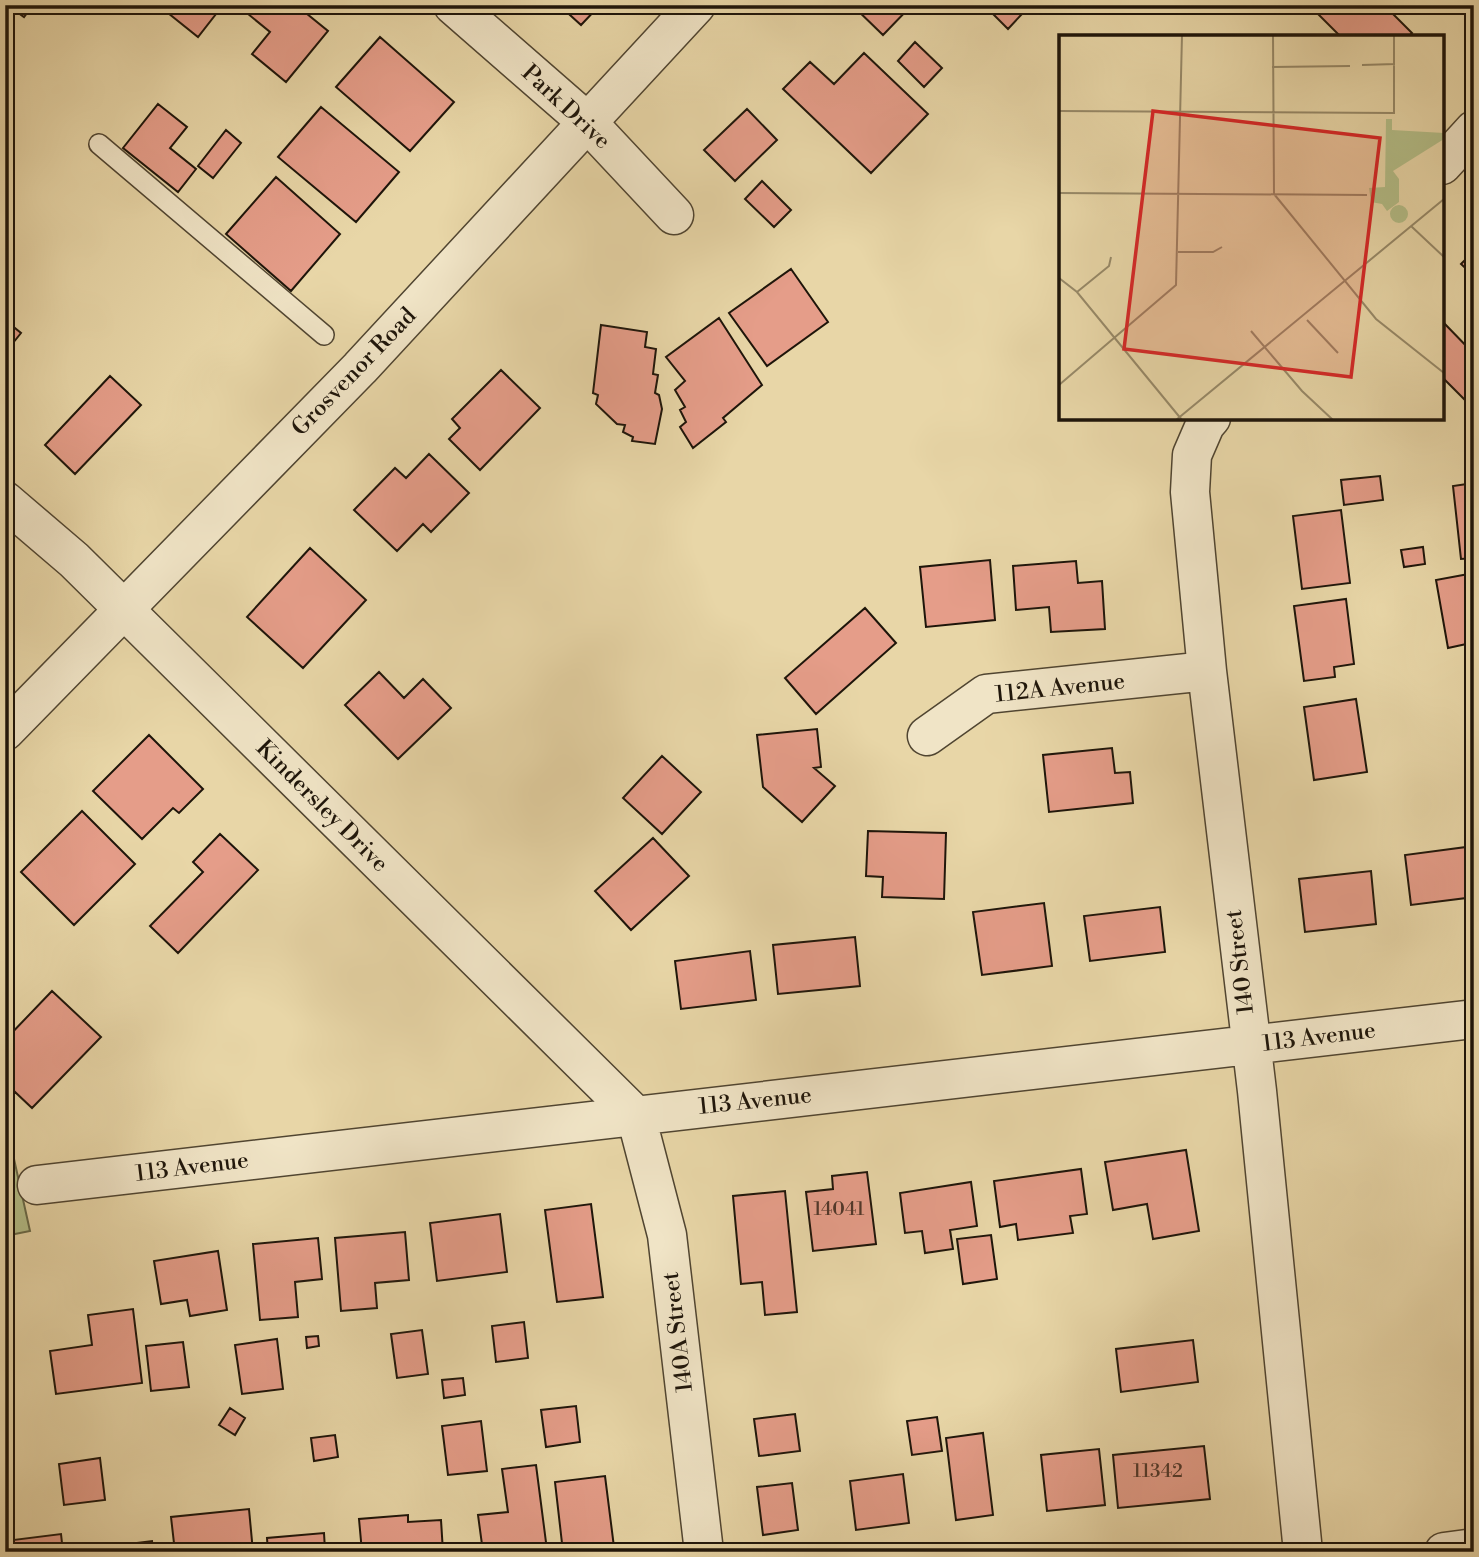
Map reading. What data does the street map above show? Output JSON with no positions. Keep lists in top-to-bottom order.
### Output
{
  "streets": {
    "street": [
      "Park Drive",
      "Grosvenor Road",
      "112A Avenue",
      "Kindersley Drive",
      "140 Street",
      "113 Avenue",
      "140A Street"
    ]
  },
  "crossings": [
    ["Park Drive", "Grosvenor Road"],
    ["Grosvenor Road", "Kindersley Drive"],
    ["112A Avenue", "140 Street"],
    ["Kindersley Drive", "113 Avenue"],
    ["Kindersley Drive", "140A Street"],
    ["140 Street", "113 Avenue"],
    ["113 Avenue", "140A Street"]
  ],
  "house_numbers": ["14041", "11342"]
}
